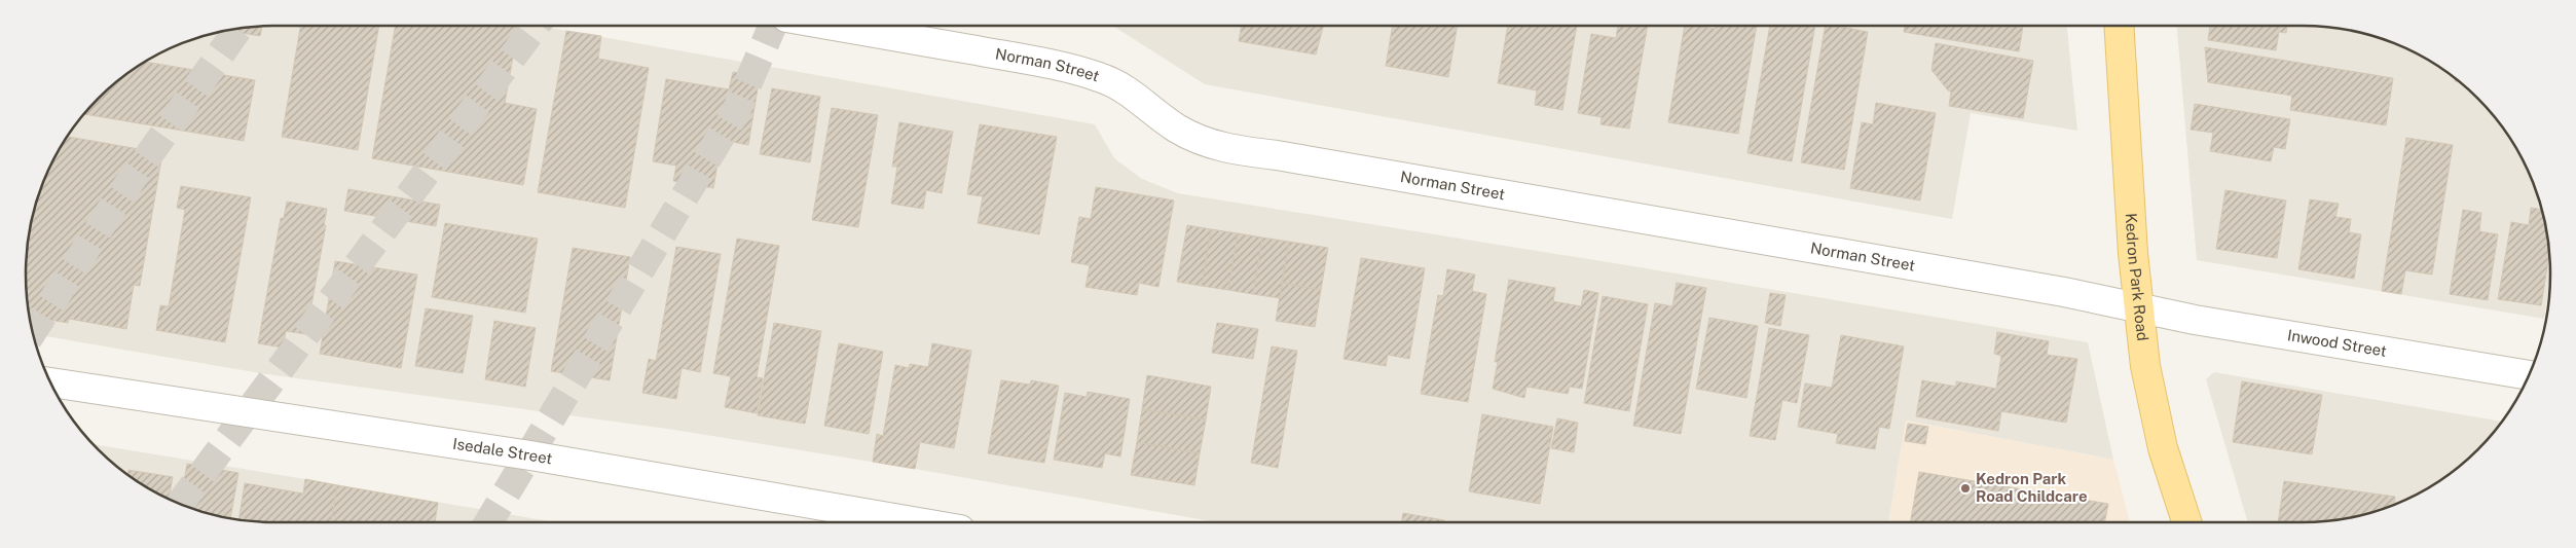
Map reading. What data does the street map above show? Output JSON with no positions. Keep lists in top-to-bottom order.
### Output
{
  "streets": {
    "main road": ["Kedron Park Road"],
    "street": ["Norman Street", "Inwood Street", "Isedale Street"]
  },
  "crossings": [
    ["Norman Street", "Kedron Park Road"],
    ["Norman Street", "Inwood Street"],
    ["Kedron Park Road", "Inwood Street"]
  ],
  "places": ["Kedron Park Road Childcare"]
}
